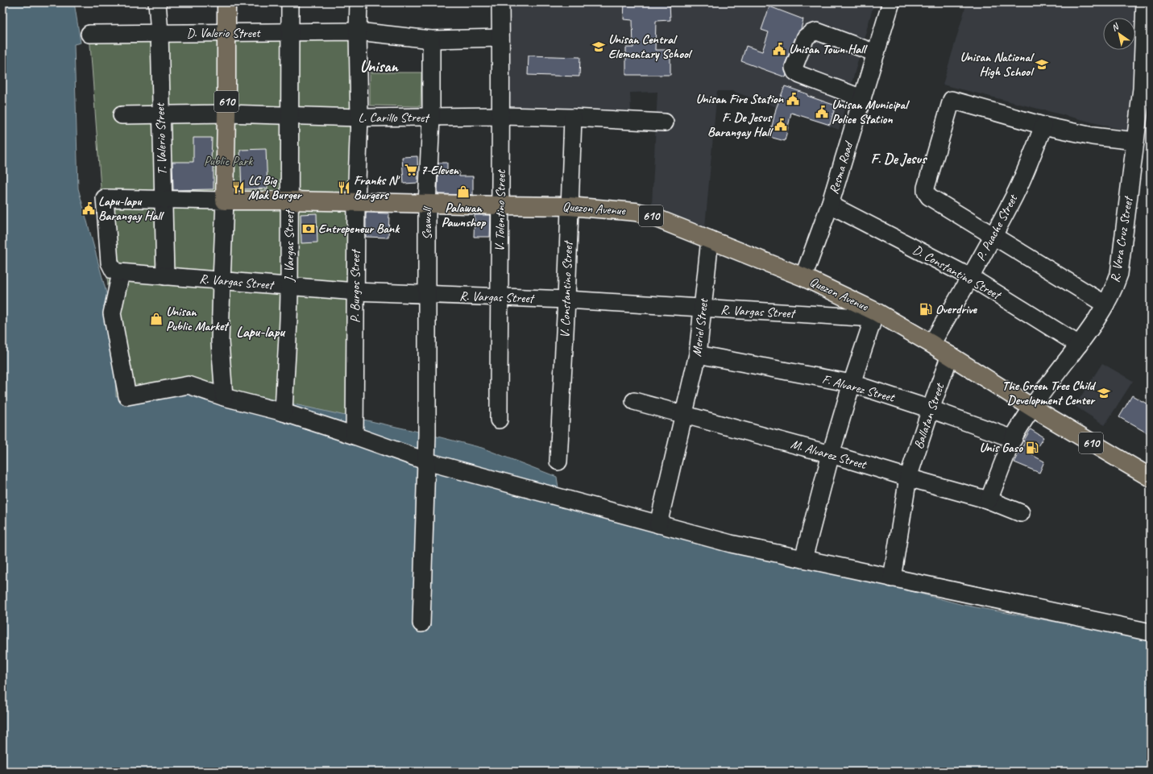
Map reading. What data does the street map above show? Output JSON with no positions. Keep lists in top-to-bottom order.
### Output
{
  "streets": {
    "main road": ["610", "Quezon Avenue"],
    "street": [
      "D. Valerio Street",
      "L. Carillo Street",
      "T. Valerio Street",
      "Resma Road",
      "V. Tolentino Street",
      "Seawall",
      "P. Puache Street",
      "R. Vera Cruz Street",
      "J. Vargas Street",
      "D. Constantino Street",
      "R. Vargas Street",
      "P. Burgos Street",
      "V. Constantino Street",
      "Meriel Street",
      "F. Alvarez Street",
      "Ballatan Street",
      "M. Alvarez Street"
    ]
  },
  "crossings": [
    ["D. Valerio Street", "610"],
    ["D. Valerio Street", "T. Valerio Street"],
    ["D. Valerio Street", "V. Tolentino Street"],
    ["D. Valerio Street", "Seawall"],
    ["D. Valerio Street", "J. Vargas Street"],
    ["D. Valerio Street", "P. Burgos Street"],
    ["610", "L. Carillo Street"],
    ["610", "Quezon Avenue"],
    ["610", "R. Vera Cruz Street"],
    ["L. Carillo Street", "T. Valerio Street"],
    ["L. Carillo Street", "V. Tolentino Street"],
    ["L. Carillo Street", "Seawall"],
    ["L. Carillo Street", "J. Vargas Street"],
    ["L. Carillo Street", "P. Burgos Street"],
    ["L. Carillo Street", "V. Constantino Street"],
    ["T. Valerio Street", "R. Vargas Street"],
    ["Resma Road", "Quezon Avenue"],
    ["Resma Road", "D. Constantino Street"],
    ["Quezon Avenue", "V. Tolentino Street"],
    ["Quezon Avenue", "Seawall"],
    ["Quezon Avenue", "P. Puache Street"],
    ["Quezon Avenue", "R. Vera Cruz Street"],
    ["Quezon Avenue", "J. Vargas Street"],
    ["Quezon Avenue", "R. Vargas Street"],
    ["Quezon Avenue", "P. Burgos Street"],
    ["Quezon Avenue", "V. Constantino Street"],
    ["Quezon Avenue", "Meriel Street"],
    ["Quezon Avenue", "Ballatan Street"],
    ["V. Tolentino Street", "R. Vargas Street"],
    ["Seawall", "R. Vargas Street"],
    ["P. Puache Street", "D. Constantino Street"],
    ["R. Vera Cruz Street", "D. Constantino Street"],
    ["R. Vera Cruz Street", "F. Alvarez Street"],
    ["R. Vera Cruz Street", "M. Alvarez Street"],
    ["J. Vargas Street", "R. Vargas Street"],
    ["R. Vargas Street", "P. Burgos Street"],
    ["R. Vargas Street", "V. Constantino Street"],
    ["R. Vargas Street", "Meriel Street"],
    ["Meriel Street", "F. Alvarez Street"],
    ["Meriel Street", "M. Alvarez Street"],
    ["F. Alvarez Street", "Ballatan Street"],
    ["Ballatan Street", "M. Alvarez Street"]
  ],
  "districts": ["Unisan", "F. De Jesus", "Lapu-lapu"],
  "parks": ["Public Park"],
  "places": {
    "school or university": ["Unisan Central Elementary School", "Unisan National High School", "The Green Tree Child Development Center"],
    "public building": [
      "Unisan Town Hall",
      "Unisan Fire Station",
      "Unisan Municipal Police Station",
      "F. De Jesus Barangay Hall",
      "Lapu-lapu Barangay Hall"
    ],
    "supermarket": ["7-Eleven"],
    "restaurant": ["LC Big Mak Burger", "Franks N' Burgers"],
    "shop": ["Palawan Pawnshop", "Unisan Public Market"],
    "bank": ["Entrepeneur Bank"],
    "fuel station": ["Overdrive", "Unis Gaso"]
  },
  "north": "top left"
}
